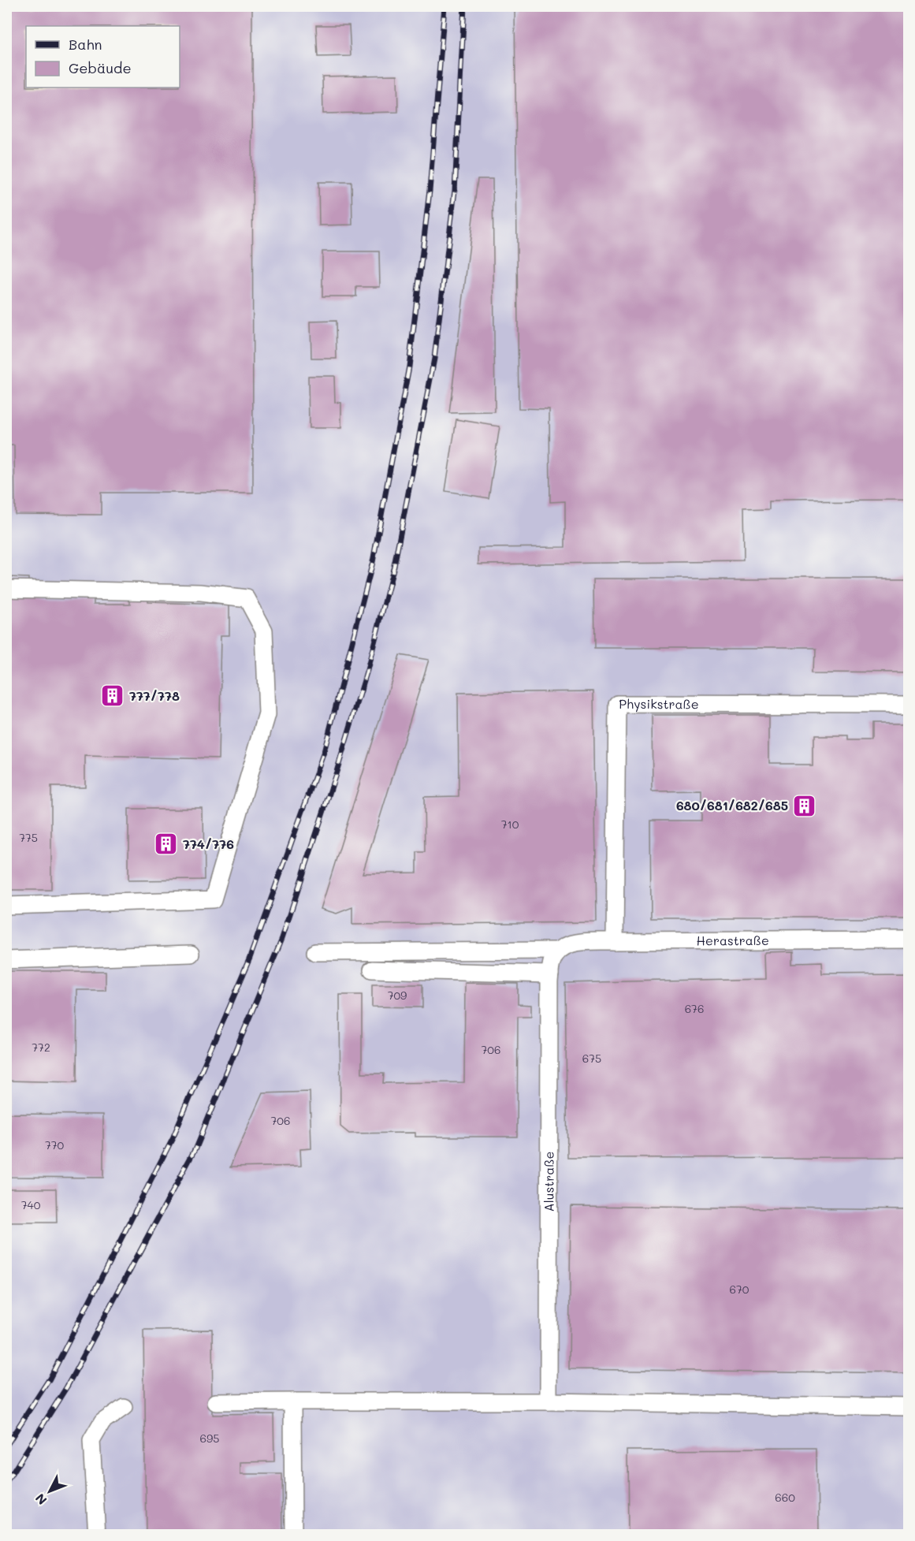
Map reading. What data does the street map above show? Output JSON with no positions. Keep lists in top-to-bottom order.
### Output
{
  "streets": {
    "lane": ["Physikstraße", "Herastraße", "Alustraße"]
  },
  "crossings": [
    ["Physikstraße", "Herastraße"],
    ["Herastraße", "Alustraße"]
  ],
  "places": {
    "building": ["777/778", "680/681/682/685", "774/776"]
  },
  "house_numbers": [
    "710",
    "775",
    "709",
    "676",
    "772",
    "706",
    "675",
    "706",
    "770",
    "740",
    "670",
    "695",
    "660"
  ],
  "legend": ["Bahn", "Gebäude"],
  "north": "bottom left"
}
